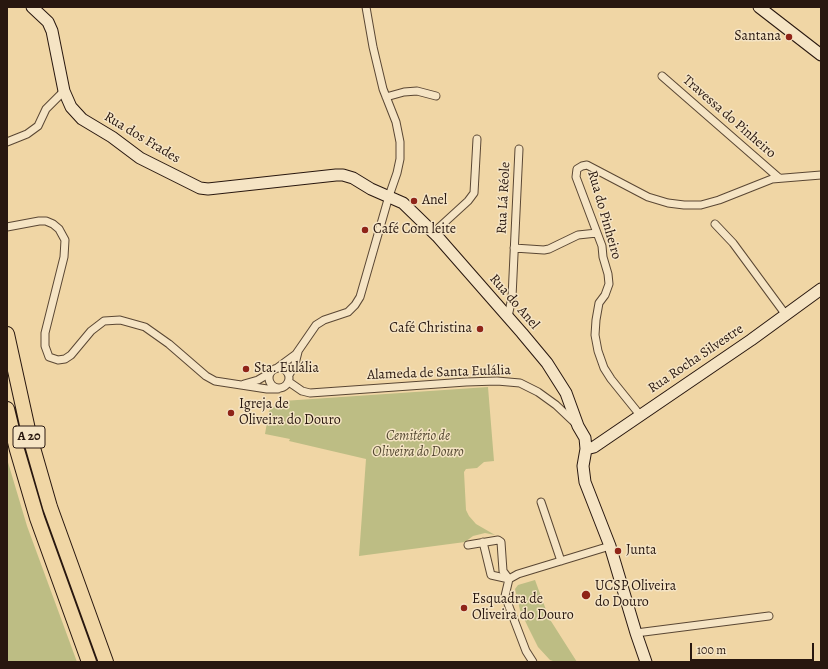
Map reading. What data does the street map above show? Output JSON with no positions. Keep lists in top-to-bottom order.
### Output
{
  "streets": {
    "highway": ["A 20"],
    "street": [
      "Travessa do Pinheiro",
      "Rua dos Frades",
      "Rua Lá Réole",
      "Rua do Pinheiro",
      "Rua do Anel",
      "Rua Rocha Silvestre",
      "Alameda de Santa Eulália"
    ]
  },
  "crossings": [
    ["Travessa do Pinheiro", "Rua do Pinheiro"],
    ["Rua dos Frades", "Rua do Anel"],
    ["Rua Lá Réole", "Rua do Pinheiro"],
    ["Rua Lá Réole", "Rua do Anel"],
    ["Rua do Pinheiro", "Rua Rocha Silvestre"],
    ["Rua do Anel", "Rua Rocha Silvestre"],
    ["Rua do Anel", "Alameda de Santa Eulália"]
  ],
  "parks": ["Cemitério de Oliveira do Douro"],
  "places": [
    "Santana",
    "Anel",
    "Café Com leite",
    "Café Christina",
    "Sta. Eulália",
    "Igreja de Oliveira do Douro",
    "Junta",
    "UCSP Oliveira do Douro",
    "Esquadra de Oliveira do Douro"
  ],
  "scale_bar": "100 m"
}
